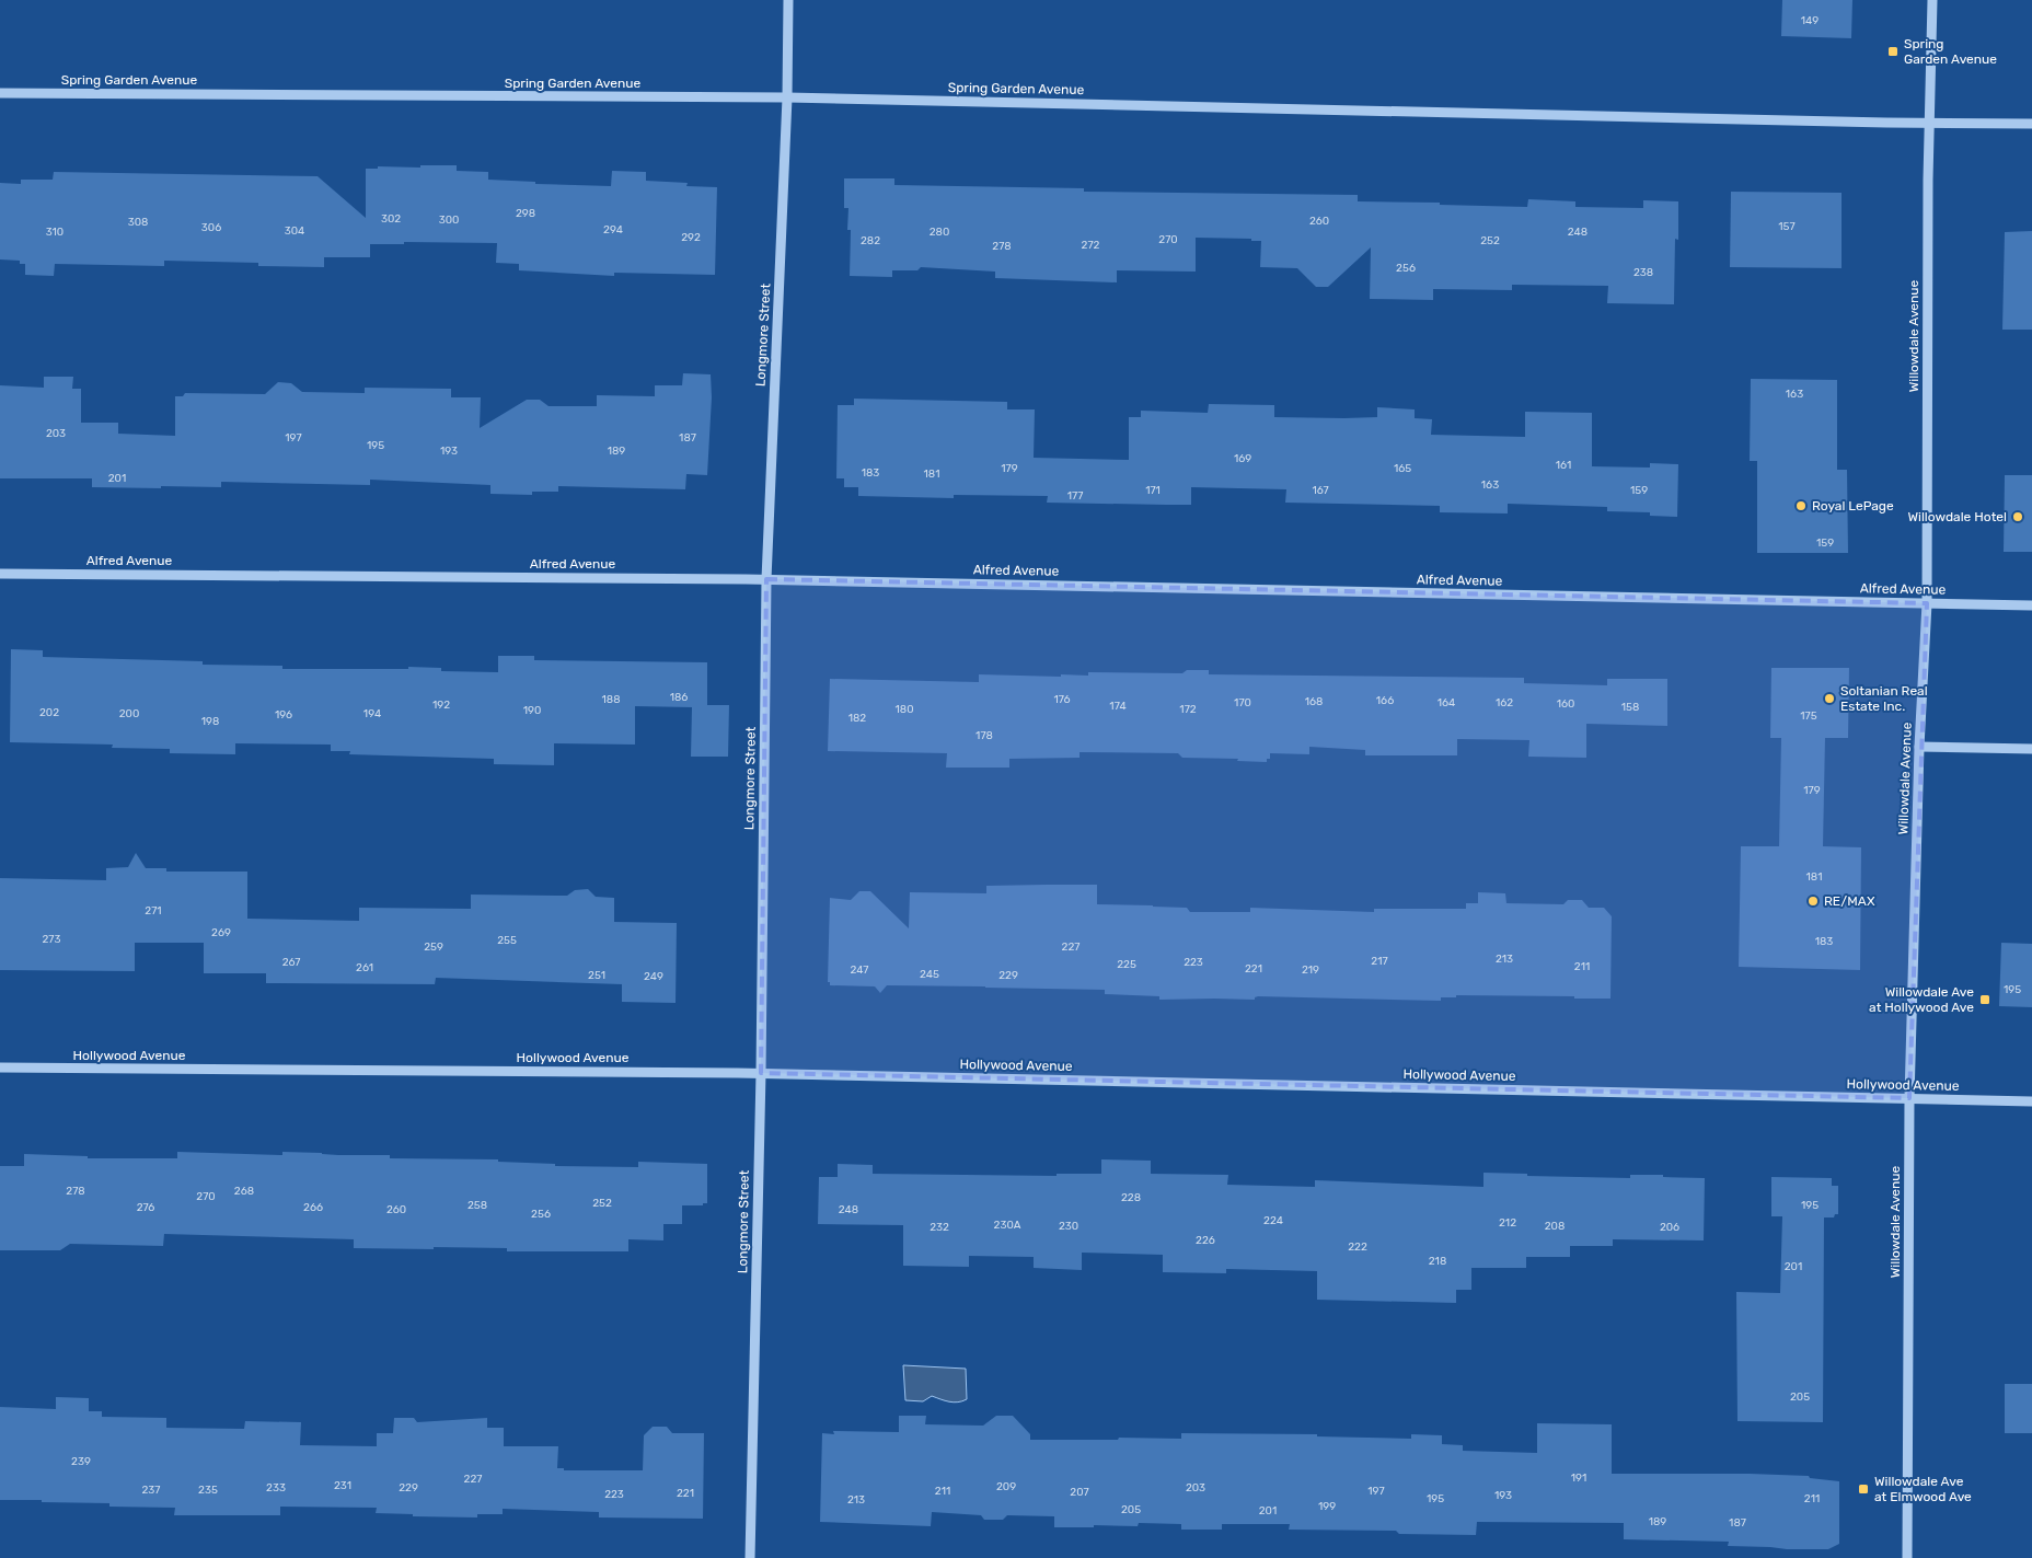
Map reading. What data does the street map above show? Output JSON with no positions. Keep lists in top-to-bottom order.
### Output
{
  "streets": {
    "street": [
      "Spring Garden Avenue",
      "Longmore Street",
      "Willowdale Avenue",
      "Alfred Avenue",
      "Hollywood Avenue"
    ]
  },
  "crossings": [
    ["Spring Garden Avenue", "Longmore Street"],
    ["Spring Garden Avenue", "Willowdale Avenue"],
    ["Longmore Street", "Alfred Avenue"],
    ["Longmore Street", "Hollywood Avenue"],
    ["Willowdale Avenue", "Alfred Avenue"],
    ["Willowdale Avenue", "Hollywood Avenue"]
  ],
  "places": {
    "transit": ["Spring Garden Avenue", "Willowdale Ave at Hollywood Ave", "Willowdale Ave at Elmwood Ave"],
    "other": [
      "Royal LePage",
      "Willowdale Hotel",
      "Soltanian Real Estate Inc.",
      "RE/MAX"
    ]
  },
  "house_numbers": [
    "149",
    "298",
    "302",
    "300",
    "260",
    "308",
    "157",
    "306",
    "294",
    "304",
    "310",
    "280",
    "248",
    "292",
    "270",
    "282",
    "252",
    "272",
    "278",
    "256",
    "238",
    "163",
    "203",
    "197",
    "187",
    "195",
    "193",
    "189",
    "169",
    "161",
    "179",
    "165",
    "183",
    "181",
    "201",
    "163",
    "171",
    "167",
    "159",
    "177",
    "159",
    "186",
    "188",
    "176",
    "166",
    "168",
    "170",
    "164",
    "162",
    "160",
    "192",
    "174",
    "158",
    "180",
    "172",
    "190",
    "202",
    "200",
    "194",
    "196",
    "175",
    "182",
    "198",
    "178",
    "179",
    "181",
    "271",
    "269",
    "273",
    "255",
    "183",
    "259",
    "227",
    "213",
    "217",
    "267",
    "223",
    "225",
    "211",
    "261",
    "221",
    "247",
    "219",
    "245",
    "251",
    "229",
    "249",
    "195",
    "278",
    "268",
    "270",
    "228",
    "252",
    "258",
    "195",
    "276",
    "266",
    "260",
    "248",
    "256",
    "224",
    "212",
    "230A",
    "230",
    "208",
    "232",
    "206",
    "226",
    "222",
    "218",
    "201",
    "205",
    "239",
    "191",
    "227",
    "231",
    "209",
    "233",
    "229",
    "203",
    "237",
    "235",
    "211",
    "197",
    "207",
    "221",
    "223",
    "193",
    "195",
    "211",
    "213",
    "199",
    "205",
    "201",
    "189",
    "187"
  ]
}
